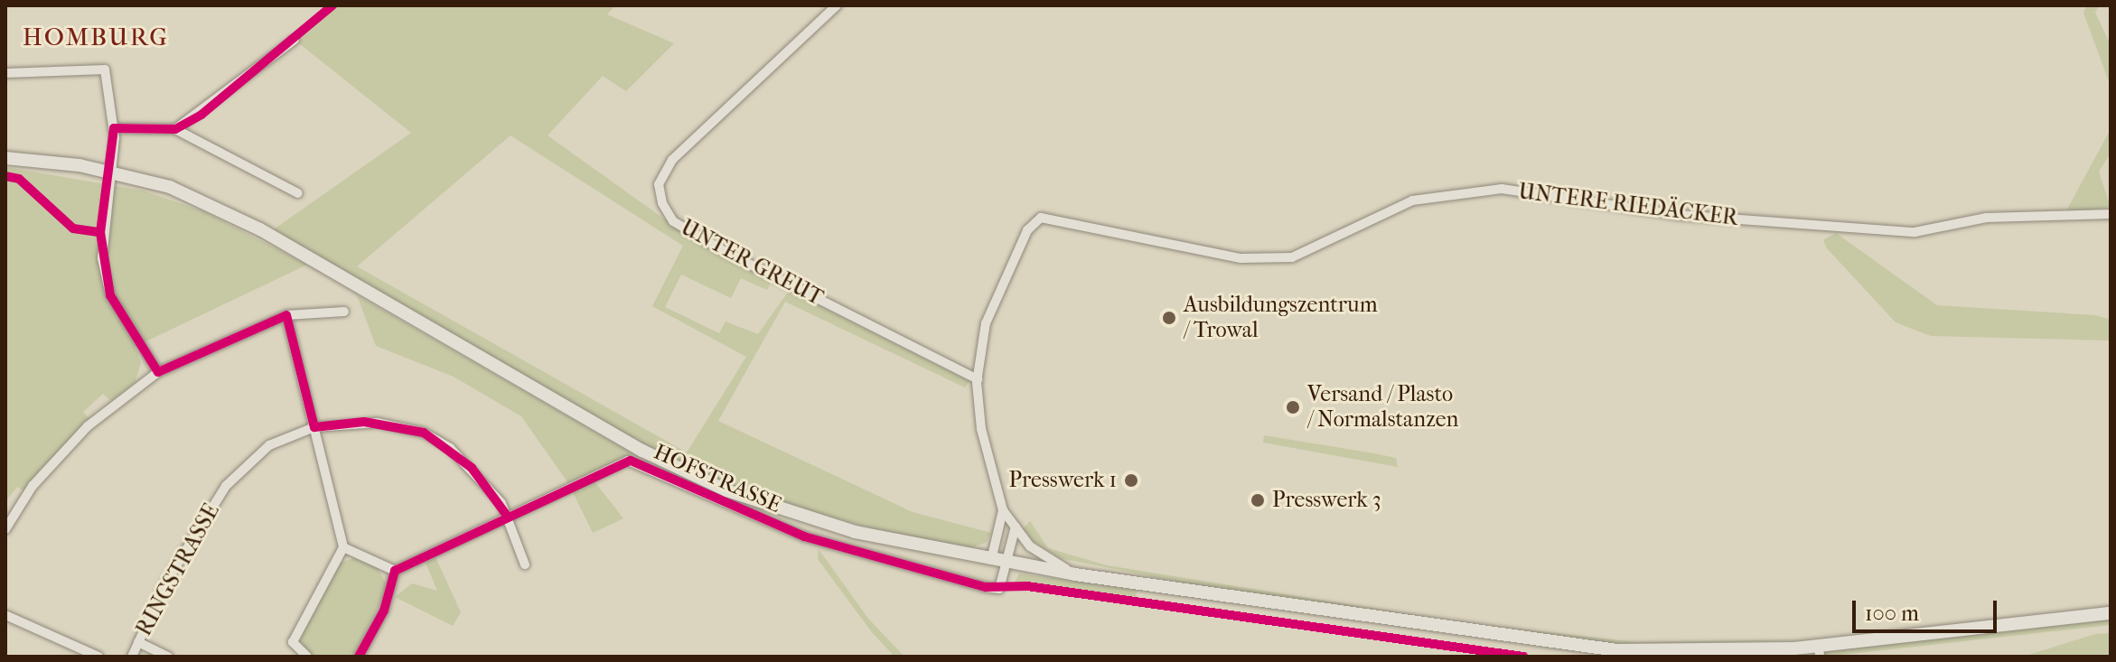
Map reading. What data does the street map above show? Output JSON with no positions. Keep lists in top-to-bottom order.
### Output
{
  "streets": {
    "street": [
      "UNTERE RIEDÄCKER",
      "UNTER GREUT",
      "HOFSTRASSE",
      "RINGSTRASSE"
    ]
  },
  "crossings": [
    ["UNTERE RIEDÄCKER", "UNTER GREUT"],
    ["UNTERE RIEDÄCKER", "HOFSTRASSE"],
    ["HOFSTRASSE", "RINGSTRASSE"]
  ],
  "districts": ["HOMBURG"],
  "places": [
    "Ausbildungszentrum / Trowal",
    "Versand / Plasto / Normalstanzen",
    "Presswerk 1",
    "Presswerk 3"
  ],
  "scale_bar": "100 m"
}
